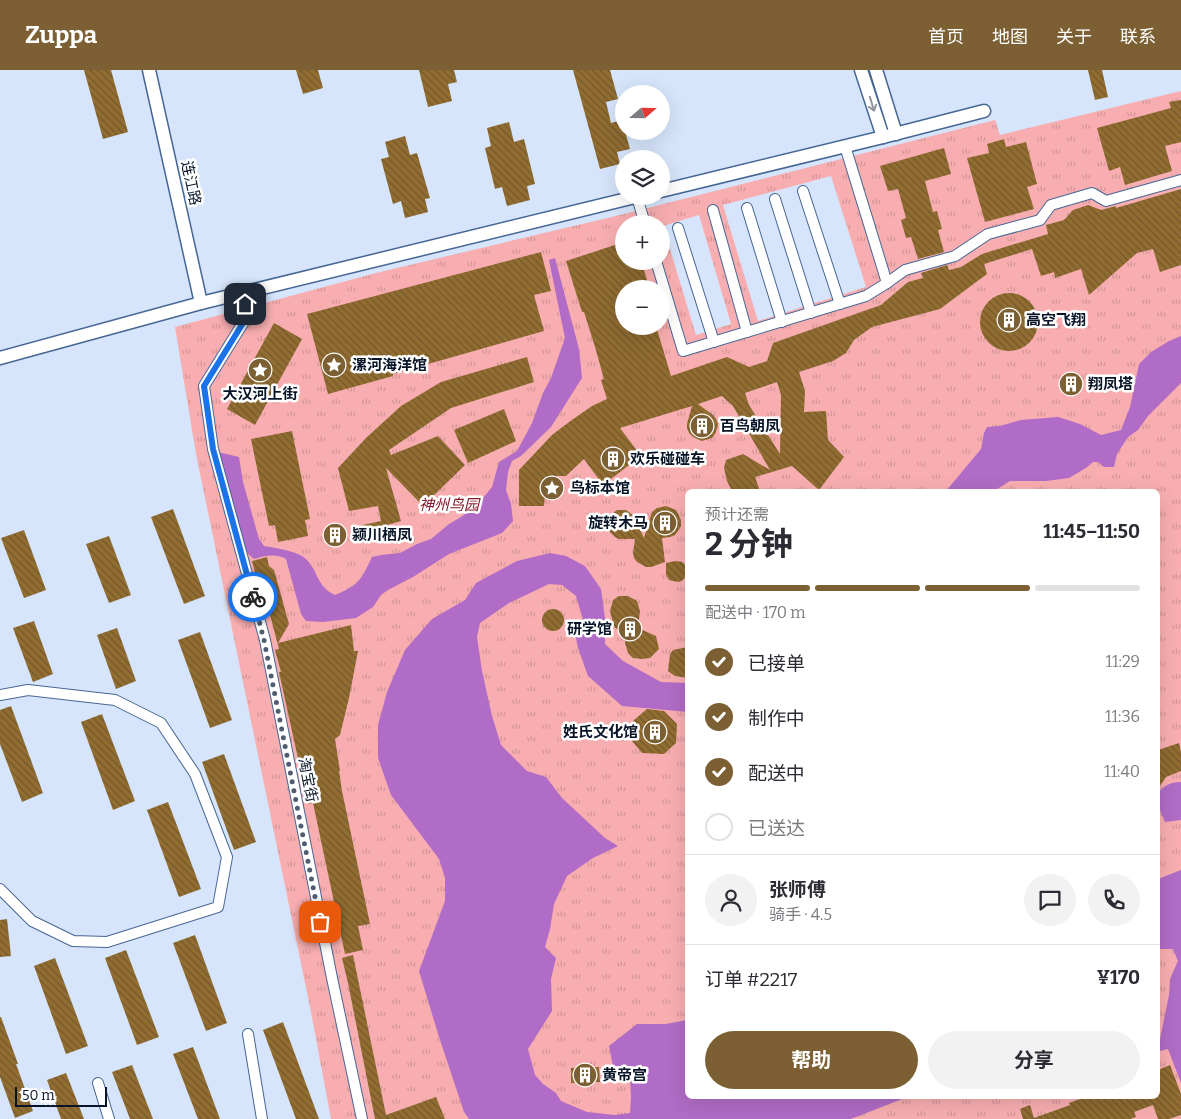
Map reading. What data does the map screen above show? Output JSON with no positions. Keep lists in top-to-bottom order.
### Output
{
  "streets": {
    "street": ["连江路", "淘宝街"]
  },
  "parks": ["神州鸟园"],
  "places": {
    "building": [
      "高空飞翔",
      "翔凤塔",
      "百鸟朝凤",
      "欢乐碰碰车",
      "旋转木马",
      "颍川栖凤",
      "研学馆",
      "姓氏文化馆",
      "黄帝宫"
    ],
    "place": ["漯河海洋馆", "大汉河上街", "鸟标本馆"]
  },
  "scale_bar": "50 m",
  "north": "right",
  "page": {
    "header": "Zuppa",
    "nav": [
      "首页",
      "地图",
      "关于",
      "联系"
    ],
    "map_buttons": ["+", "−"],
    "heading": ["2 分钟", "预计还需", "11:45–11:50"],
    "panel": [
      "张师傅",
      "骑手 · 4.5",
      "订单 #2217",
      "¥170"
    ],
    "bar": "配送中 · 170 m",
    "list": [
      ["已接单", "11:29"],
      ["制作中", "11:36"],
      ["配送中", "11:40"],
      "已送达"
    ],
    "buttons": ["帮助", "分享"],
    "scale": "50 m"
  }
}
